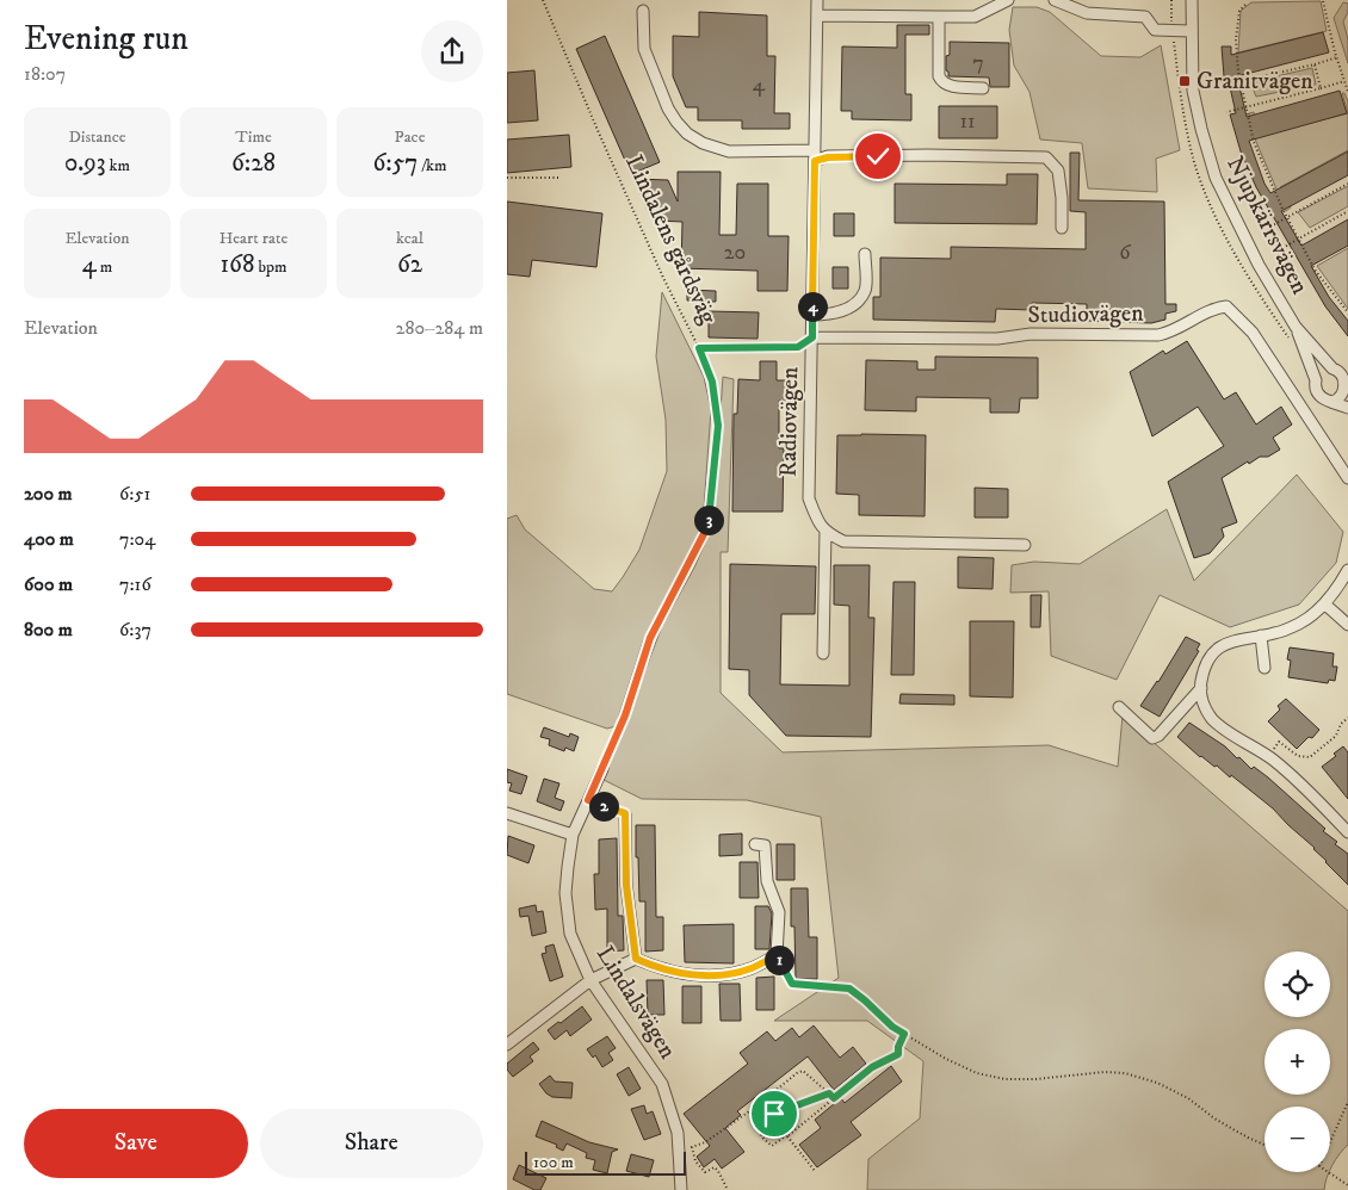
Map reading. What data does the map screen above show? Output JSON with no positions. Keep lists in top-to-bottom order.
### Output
{
  "streets": {
    "street": [
      "Njupkärrsvägen",
      "Studiovägen",
      "Radiovägen",
      "Lindalsvägen"
    ],
    "path": ["Lindalens gårdsväg"]
  },
  "crossings": [
    ["Studiovägen", "Radiovägen"]
  ],
  "places": {
    "transit": ["Granitvägen"]
  },
  "house_numbers": [
    "7",
    "4",
    "11",
    "20",
    "6"
  ],
  "scale_bar": "100 m",
  "page": {
    "heading": ["Evening run", "18:07"],
    "stats": [
      ["Distance", "0.93 km"],
      ["Time", "6:28"],
      ["Pace", "6:57 /km"],
      ["Elevation", "4 m"],
      ["Heart rate", "168 bpm"],
      ["kcal", "62"]
    ],
    "pins": [
      "4",
      "3",
      "2",
      "1"
    ],
    "chart": ["Elevation", "280–284 m"],
    "list": [
      {
        "name": "200 m",
        "note": "6:51"
      },
      {
        "name": "400 m",
        "note": "7:04"
      },
      {
        "name": "600 m",
        "note": "7:16"
      },
      {
        "name": "800 m",
        "note": "6:37"
      }
    ],
    "map_buttons": ["+", "−"],
    "buttons": ["Save", "Share"],
    "scale": "100 m"
  }
}
